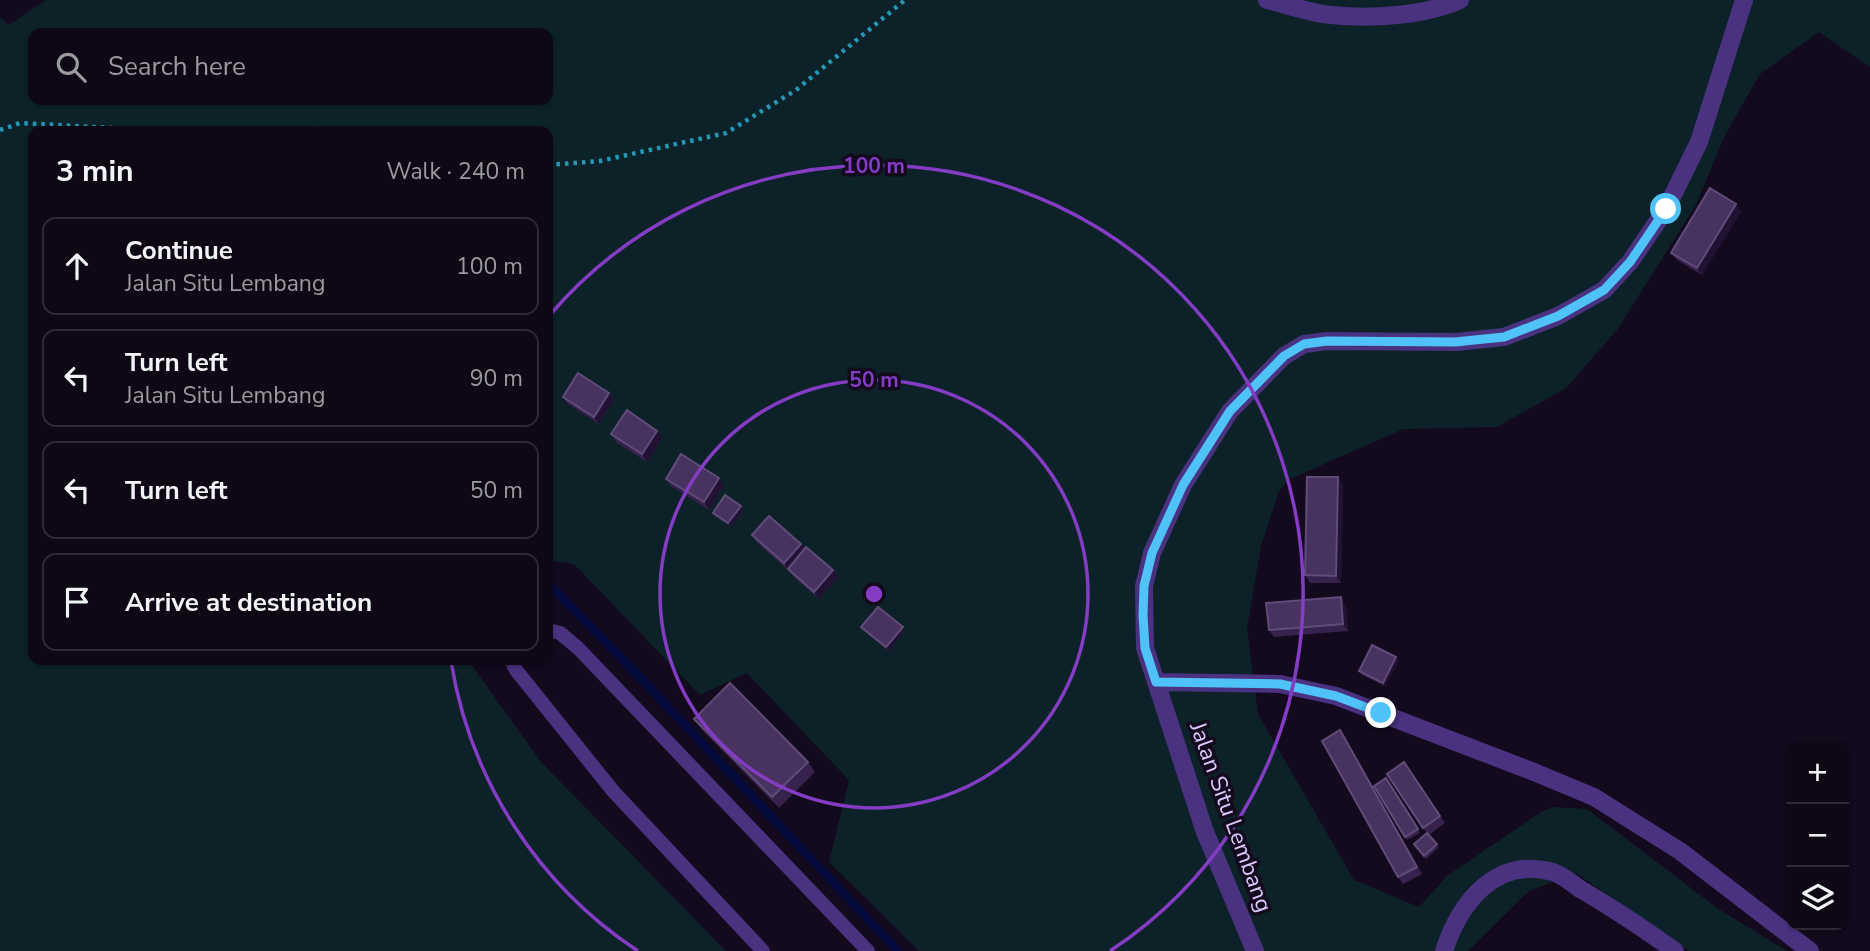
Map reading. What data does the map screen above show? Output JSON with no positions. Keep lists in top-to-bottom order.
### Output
{
  "streets": {
    "street": ["Jalan Situ Lembang"]
  },
  "page": {
    "search": "Search here",
    "heading": ["3 min", "Walk · 240 m"],
    "list": [
      ["Continue", "Jalan Situ Lembang", "100 m"],
      ["Turn left", "Jalan Situ Lembang", "90 m"],
      ["Turn left", "50 m"],
      "Arrive at destination"
    ],
    "map_buttons": ["+", "−"]
  },
  "rings": ["100 m", "50 m"]
}
